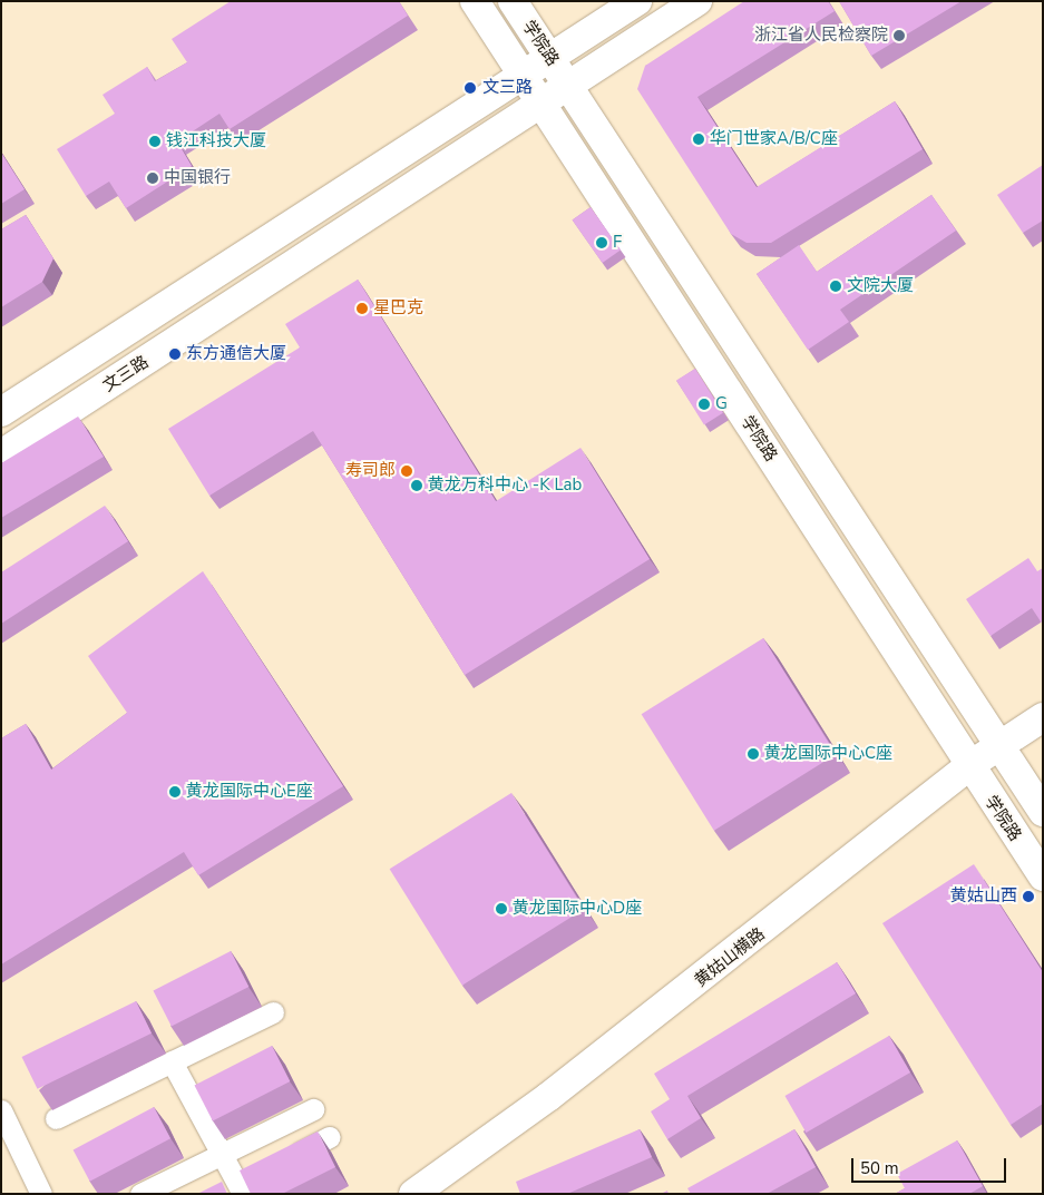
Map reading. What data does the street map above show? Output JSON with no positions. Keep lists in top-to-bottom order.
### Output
{
  "streets": {
    "main road": ["学院路", "文三路", "黄姑山横路"]
  },
  "crossings": [
    ["学院路", "文三路"],
    ["学院路", "黄姑山横路"]
  ],
  "places": [
    "浙江省人民检察院",
    "文三路",
    "华门世家A/B/C座",
    "钱江科技大厦",
    "中国银行",
    "F",
    "文院大厦",
    "星巴克",
    "东方通信大厦",
    "G",
    "寿司郎",
    "黄龙万科中心 -K Lab",
    "黄龙国际中心C座",
    "黄龙国际中心E座",
    "黄姑山西",
    "黄龙国际中心D座"
  ],
  "scale_bar": "50 m"
}
